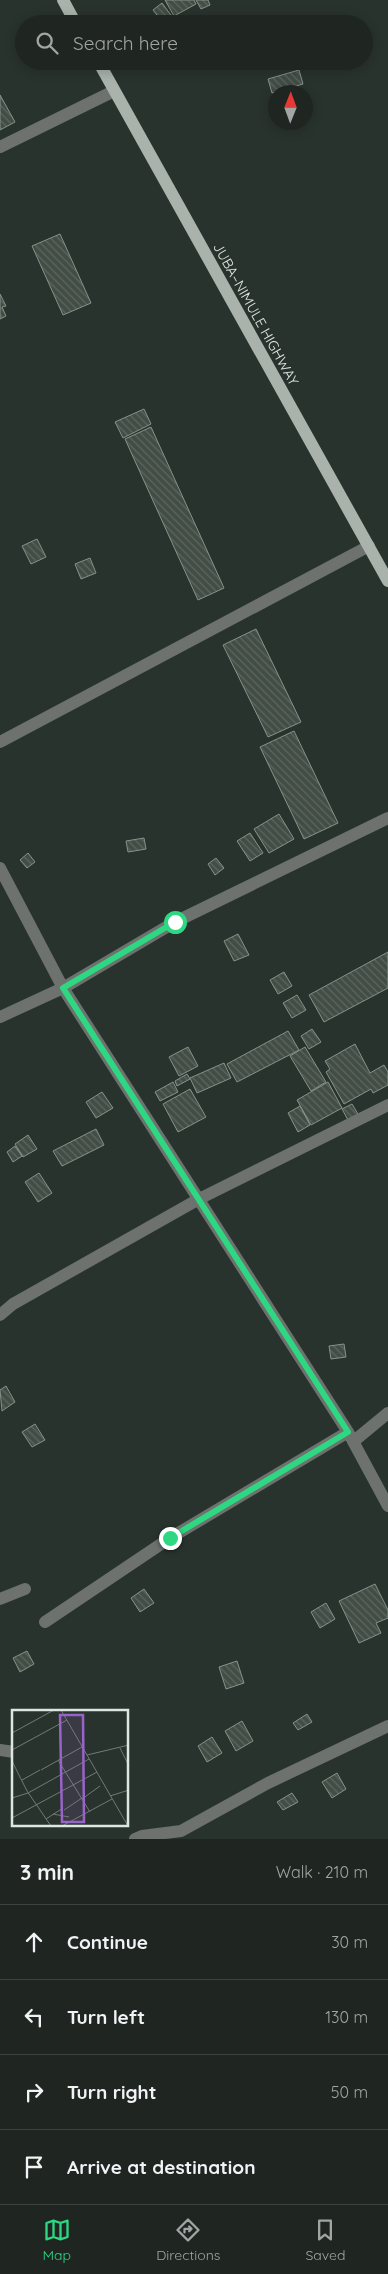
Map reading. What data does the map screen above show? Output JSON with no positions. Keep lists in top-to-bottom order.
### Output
{
  "streets": {
    "main road": ["JUBA–NIMULE HIGHWAY"]
  },
  "north": "top",
  "page": {
    "search": "Search here",
    "heading": ["3 min", "Walk · 210 m"],
    "list": [
      ["Continue", "30 m"],
      ["Turn left", "130 m"],
      ["Turn right", "50 m"],
      "Arrive at destination"
    ],
    "nav": ["Map", "Directions", "Saved"]
  }
}
